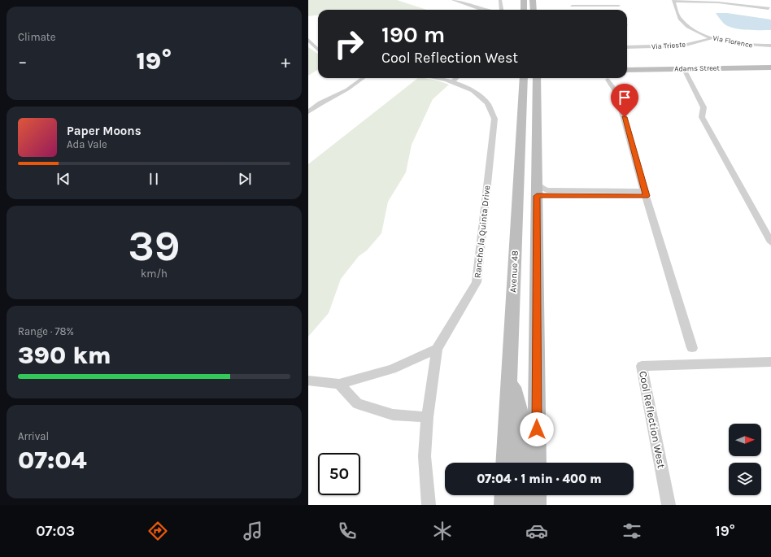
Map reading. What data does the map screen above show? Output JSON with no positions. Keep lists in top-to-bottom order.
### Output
{
  "streets": {
    "main road": ["Adams Street", "Avenue 48"],
    "street": [
      "Via Florence",
      "Via Trieste",
      "Rancho la Quinta Drive",
      "Cool Reflection West"
    ]
  },
  "crossings": [
    ["Via Florence", "Via Trieste"]
  ],
  "north": "right",
  "page": {
    "tile": [
      "Climate",
      ["39", "km/h"],
      ["Range · 78%", "390 km"],
      ["Arrival", "07:04"]
    ],
    "turn": ["190 m", "Cool Reflection West"],
    "heat": ["−", "19°", "+"],
    "song": ["Paper Moons", "Ada Vale"],
    "limit": "50",
    "trip": "07:04 · 1 min · 400 m",
    "tabs": ["07:03", "19°"]
  }
}
